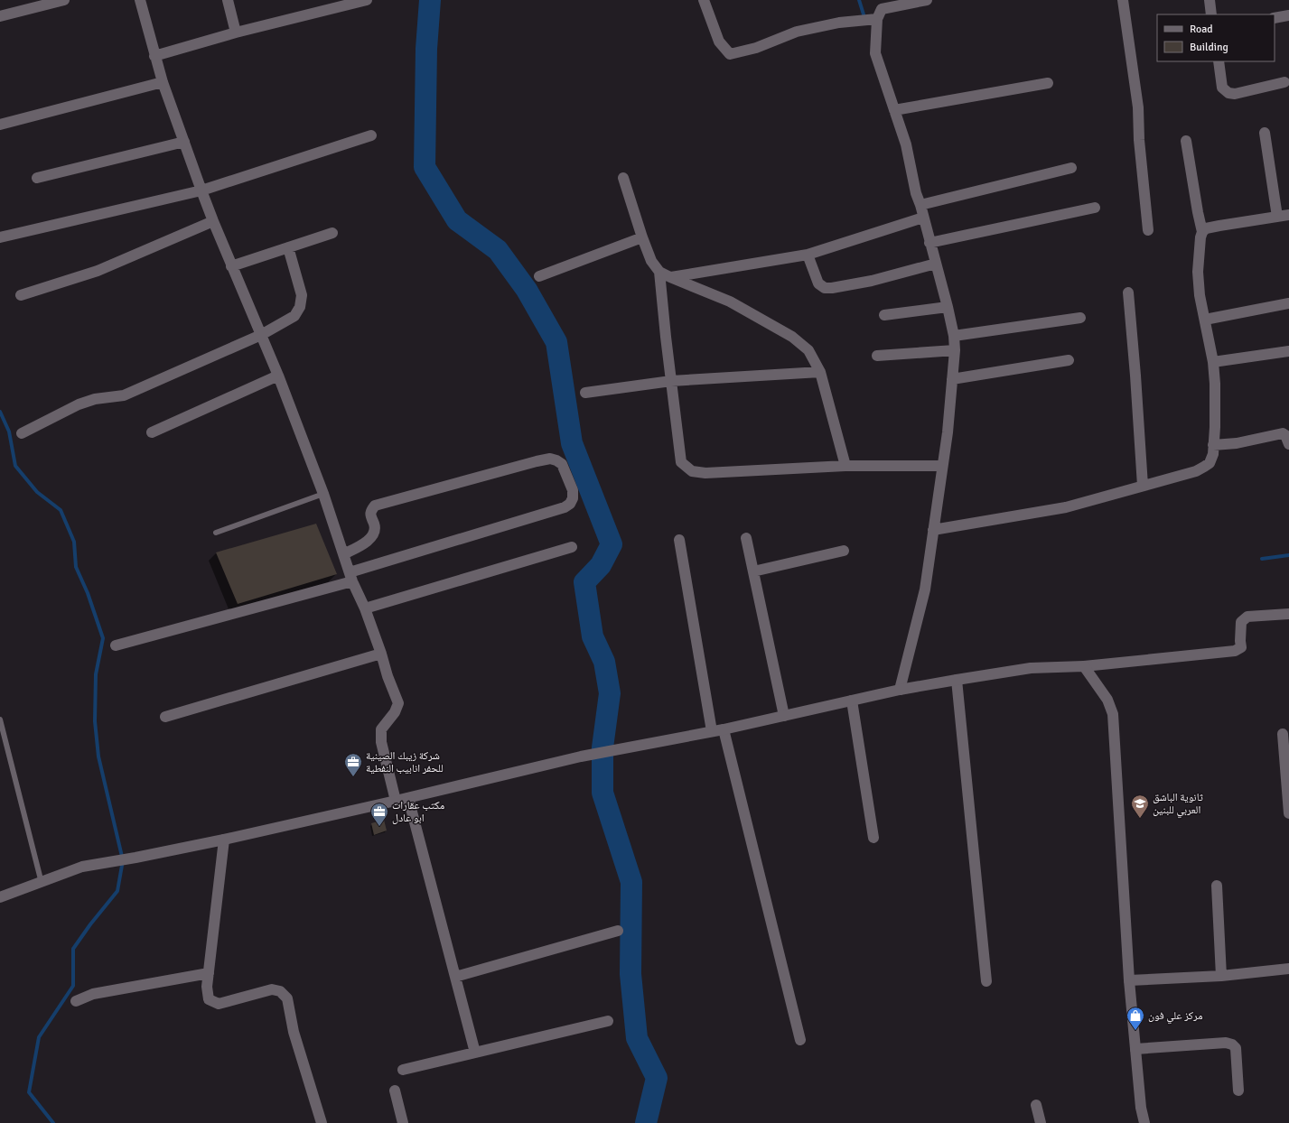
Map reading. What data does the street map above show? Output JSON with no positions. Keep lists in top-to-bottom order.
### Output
{
  "places": {
    "office": ["شركة زيبك الصينية للحفر انابيب النفطية", "مكتب عقارات ابو عادل"],
    "school or university": ["ثانوية الباشق العربي للبنين"],
    "shop": ["مركز علي فون"]
  },
  "legend": ["Road", "Building"]
}
